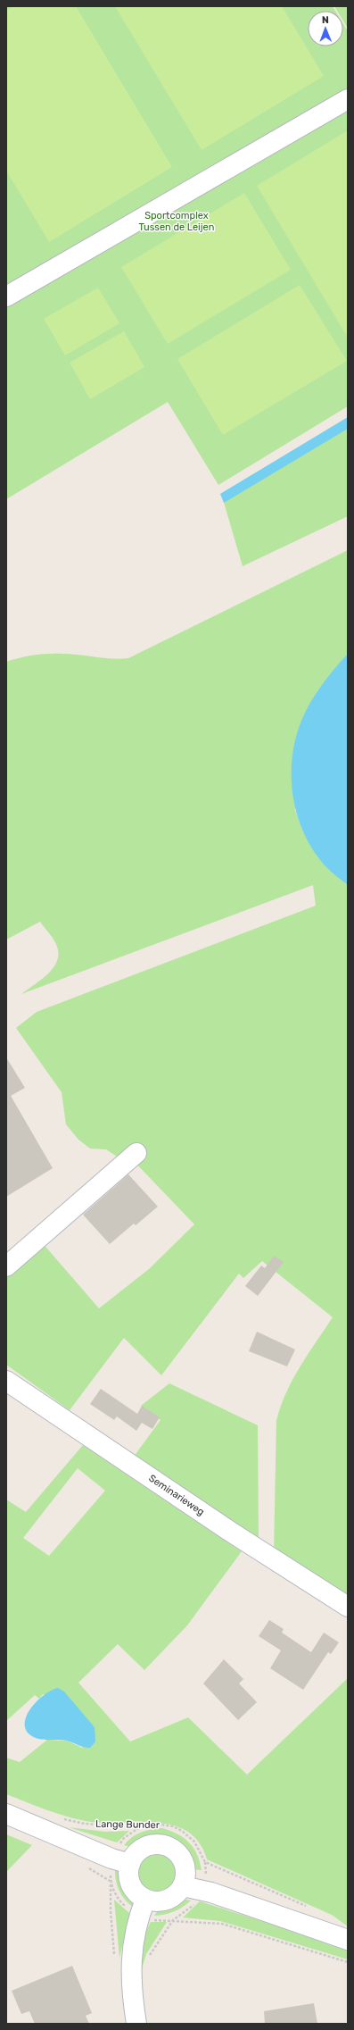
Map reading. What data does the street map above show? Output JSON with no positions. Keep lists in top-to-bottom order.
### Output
{
  "streets": {
    "street": ["Seminarieweg"],
    "path": ["Lange Bunder"]
  },
  "parks": ["Sportcomplex Tussen de Leijen"],
  "north": "top"
}
